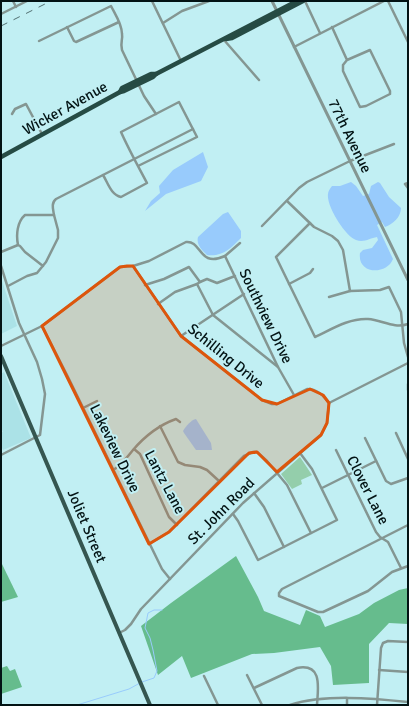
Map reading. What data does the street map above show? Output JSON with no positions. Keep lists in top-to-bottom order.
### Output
{
  "streets": {
    "highway": ["Wicker Avenue"],
    "main road": ["Joliet Street"],
    "street": [
      "77th Avenue",
      "Southview Drive",
      "Schilling Drive",
      "Lakeview Drive",
      "Lantz Lane",
      "Clover Lane",
      "St. John Road"
    ]
  },
  "crossings": [
    ["Wicker Avenue", "77th Avenue"],
    ["Southview Drive", "Schilling Drive"],
    ["Schilling Drive", "St. John Road"],
    ["Lakeview Drive", "St. John Road"],
    ["St. John Road", "Joliet Street"]
  ]
}
